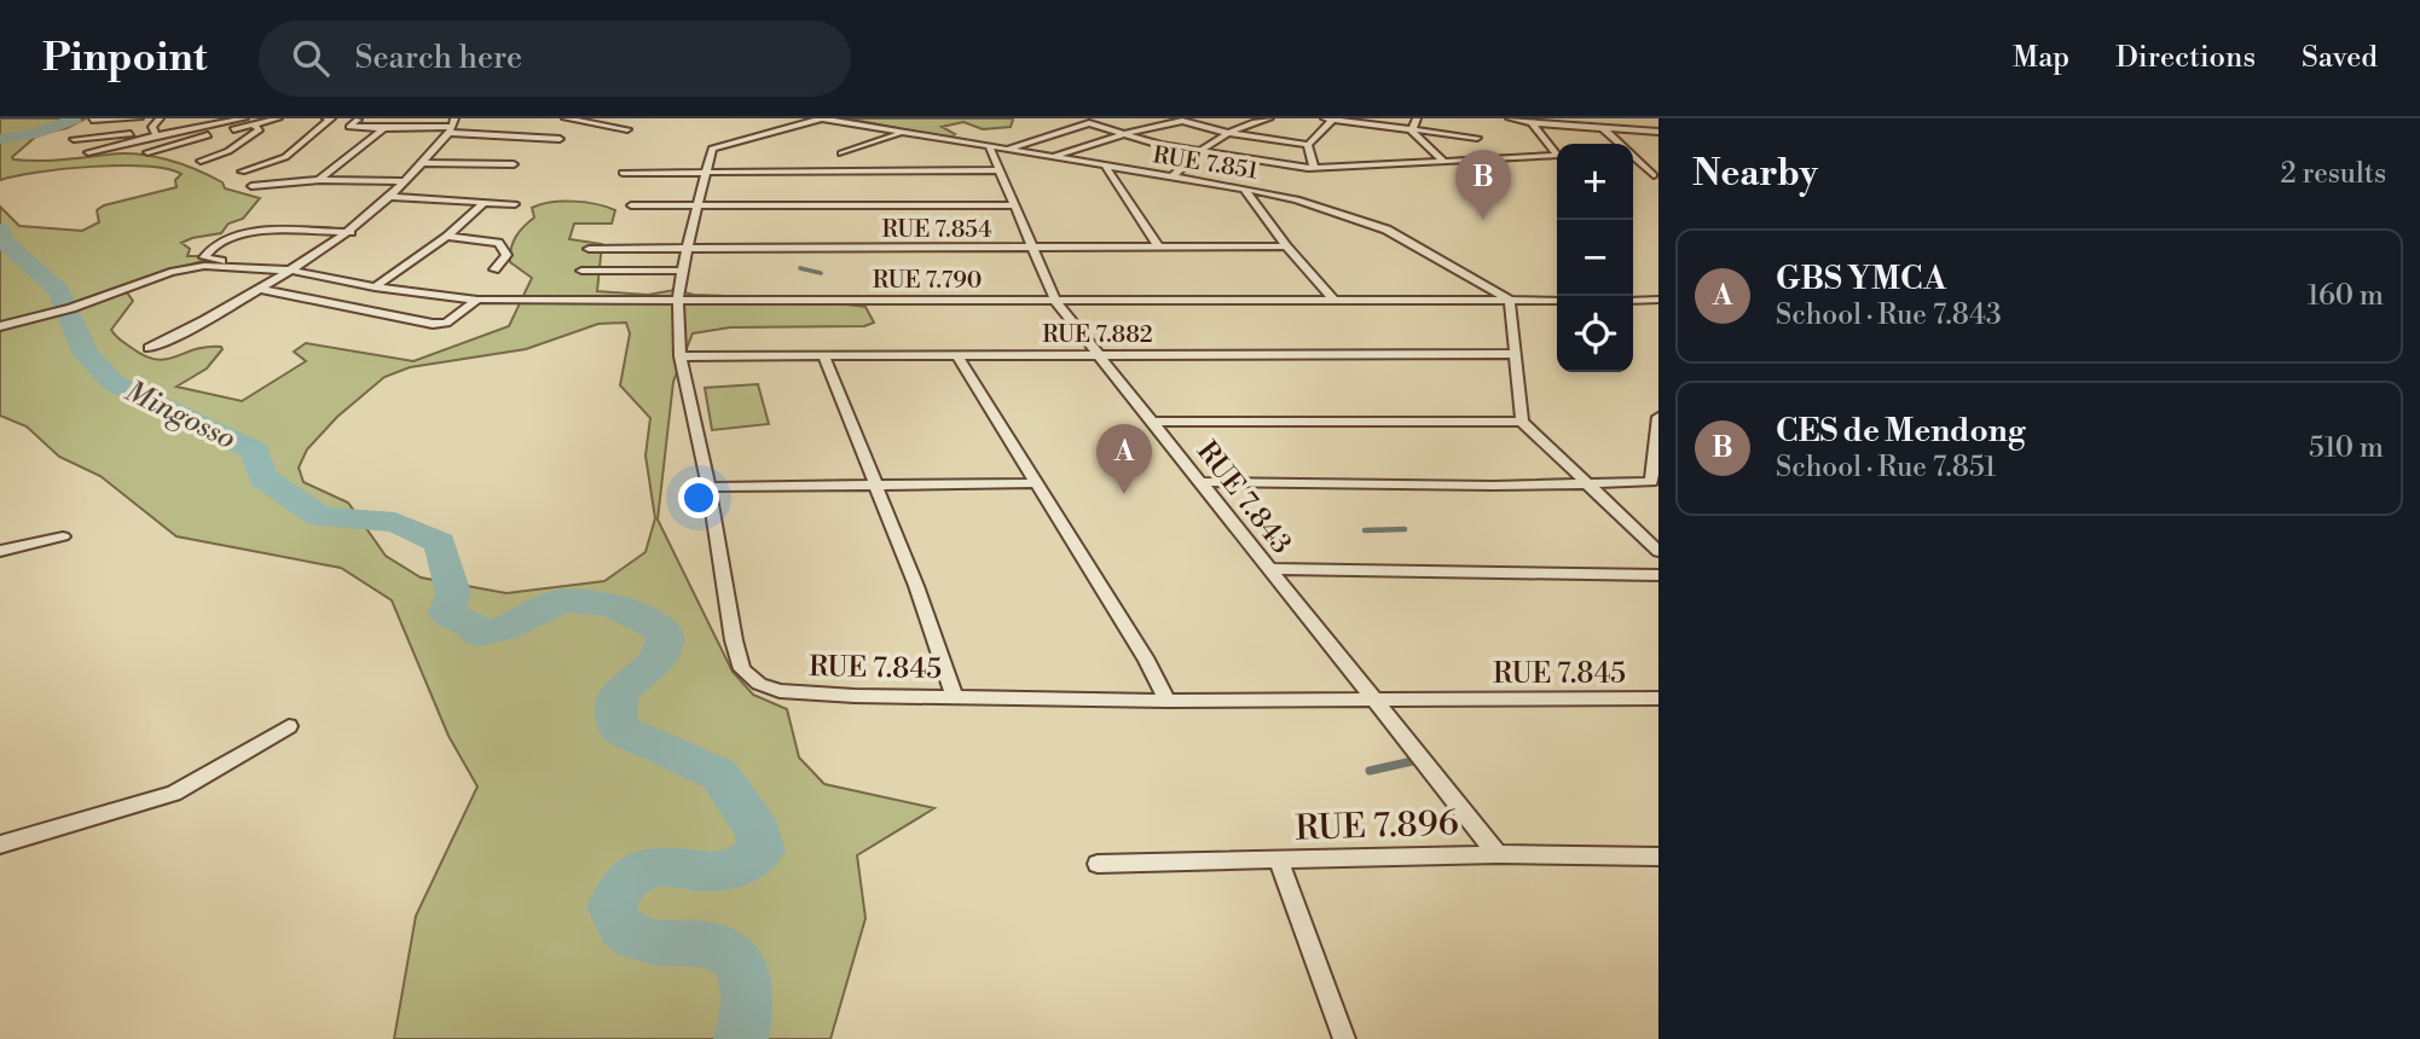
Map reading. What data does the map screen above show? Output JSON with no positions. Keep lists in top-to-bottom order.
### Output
{
  "streets": {
    "street": [
      "RUE 7.851",
      "RUE 7.854",
      "RUE 7.790",
      "RUE 7.882",
      "RUE 7.843",
      "RUE 7.845",
      "RUE 7.896"
    ]
  },
  "crossings": [
    ["RUE 7.851", "RUE 7.790"],
    ["RUE 7.851", "RUE 7.843"],
    ["RUE 7.851", "RUE 7.845"],
    ["RUE 7.854", "RUE 7.843"],
    ["RUE 7.854", "RUE 7.845"],
    ["RUE 7.790", "RUE 7.843"],
    ["RUE 7.790", "RUE 7.845"],
    ["RUE 7.882", "RUE 7.843"],
    ["RUE 7.882", "RUE 7.845"],
    ["RUE 7.843", "RUE 7.845"],
    ["RUE 7.843", "RUE 7.896"]
  ],
  "water": ["Mingosso"],
  "page": {
    "header": "Pinpoint",
    "search": "Search here",
    "nav": ["Map", "Directions", "Saved"],
    "heading": ["Nearby", "2 results"],
    "map_buttons": ["+", "−"],
    "pins": ["B", "A"],
    "list": [
      {
        "mark": "A",
        "name": "GBS YMCA",
        "note": "School · Rue 7.843",
        "value": "160 m"
      },
      {
        "mark": "B",
        "name": "CES de Mendong",
        "note": "School · Rue 7.851",
        "value": "510 m"
      }
    ]
  }
}
